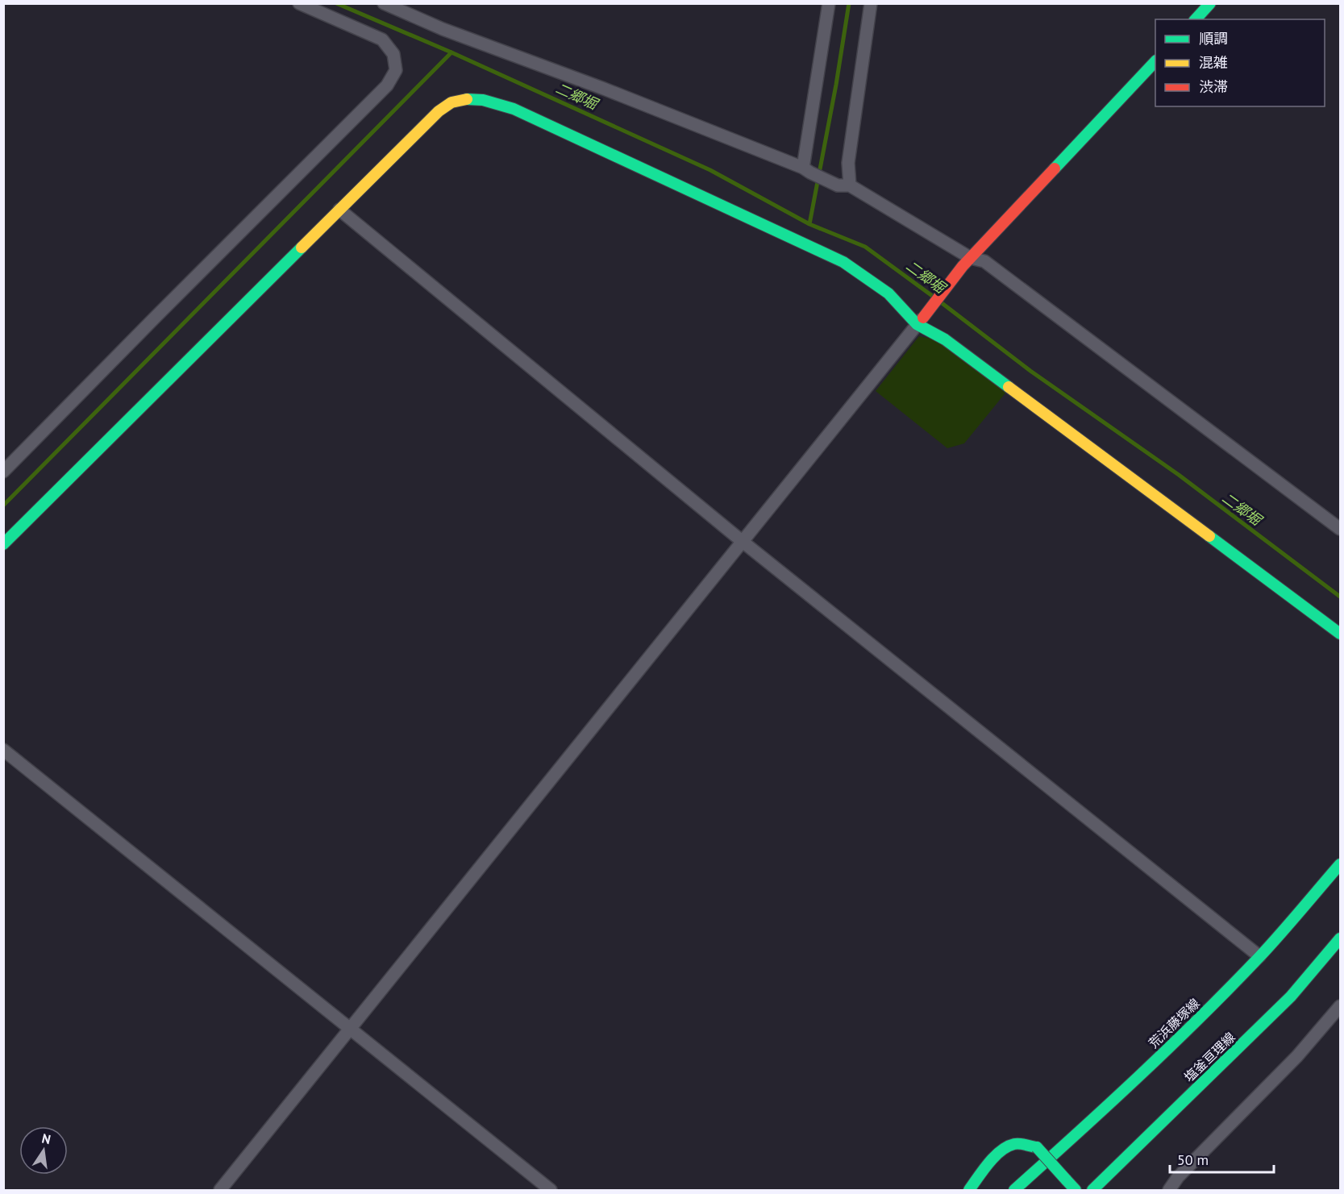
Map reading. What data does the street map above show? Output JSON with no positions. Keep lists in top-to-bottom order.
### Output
{
  "streets": {
    "street": ["荒浜藤塚線", "塩釜亘理線"]
  },
  "water": ["二郷堀"],
  "legend": ["順調", "混雑", "渋滞"],
  "scale_bar": "50 m",
  "north": "top"
}
